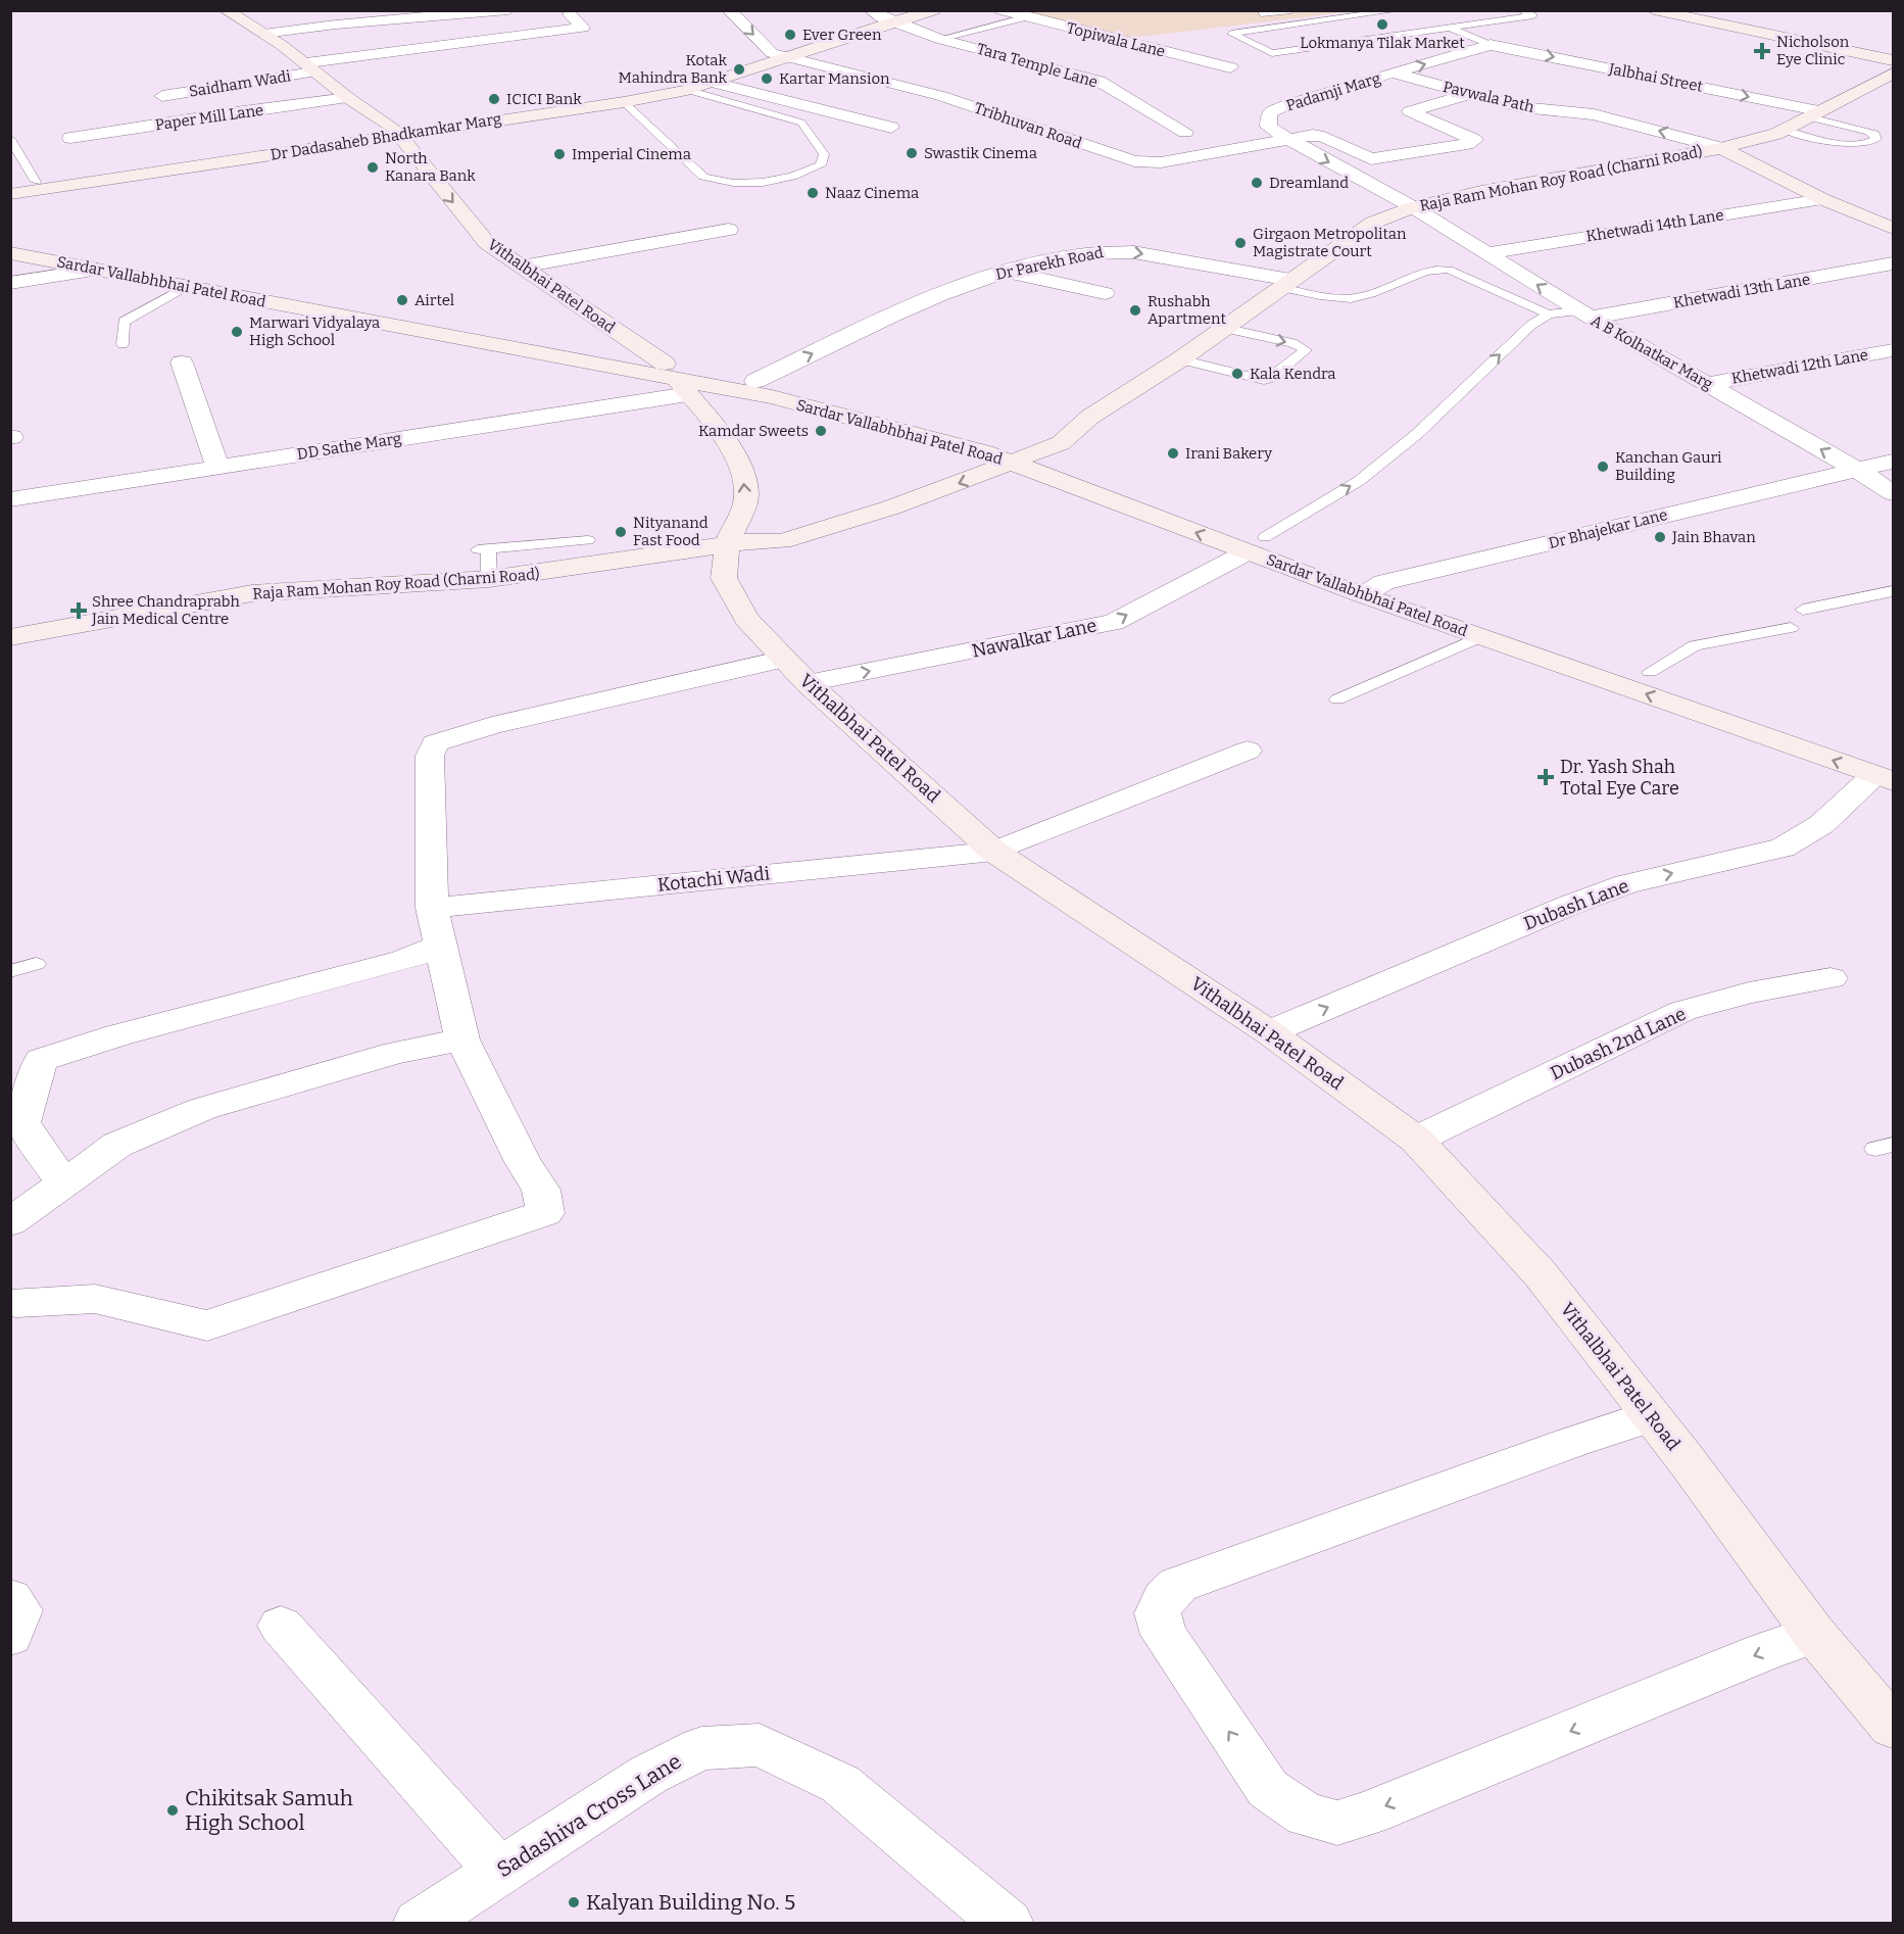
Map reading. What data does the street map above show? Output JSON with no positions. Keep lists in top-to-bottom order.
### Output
{
  "streets": {
    "main road": [
      "Dr Dadasaheb Bhadkamkar Marg",
      "Raja Ram Mohan Roy Road (Charni Road)",
      "Sardar Vallabhbhai Patel Road",
      "Vithalbhai Patel Road"
    ],
    "street": [
      "Topiwala Lane",
      "Tara Temple Lane",
      "Jalbhai Street",
      "Saidham Wadi",
      "Padamji Marg",
      "Pavwala Path",
      "Paper Mill Lane",
      "Tribhuvan Road",
      "Khetwadi 14th Lane",
      "Dr Parekh Road",
      "Khetwadi 13th Lane",
      "A B Kolhatkar Marg",
      "Khetwadi 12th Lane",
      "DD Sathe Marg",
      "Dr Bhajekar Lane",
      "Nawalkar Lane",
      "Kotachi Wadi",
      "Dubash Lane",
      "Dubash 2nd Lane",
      "Sadashiva Cross Lane"
    ]
  },
  "crossings": [
    ["Tara Temple Lane", "Dr Dadasaheb Bhadkamkar Marg"],
    ["Jalbhai Street", "Pavwala Path"],
    ["Jalbhai Street", "Raja Ram Mohan Roy Road (Charni Road)"],
    ["Saidham Wadi", "Vithalbhai Patel Road"],
    ["Padamji Marg", "Pavwala Path"],
    ["Padamji Marg", "Tribhuvan Road"],
    ["Padamji Marg", "Raja Ram Mohan Roy Road (Charni Road)"],
    ["Padamji Marg", "A B Kolhatkar Marg"],
    ["Pavwala Path", "Tribhuvan Road"],
    ["Pavwala Path", "Raja Ram Mohan Roy Road (Charni Road)"],
    ["Paper Mill Lane", "Vithalbhai Patel Road"],
    ["Tribhuvan Road", "Dr Dadasaheb Bhadkamkar Marg"],
    ["Dr Dadasaheb Bhadkamkar Marg", "Vithalbhai Patel Road"],
    ["Raja Ram Mohan Roy Road (Charni Road)", "Dr Parekh Road"],
    ["Raja Ram Mohan Roy Road (Charni Road)", "Sardar Vallabhbhai Patel Road"],
    ["Raja Ram Mohan Roy Road (Charni Road)", "Vithalbhai Patel Road"],
    ["Raja Ram Mohan Roy Road (Charni Road)", "A B Kolhatkar Marg"],
    ["Khetwadi 14th Lane", "A B Kolhatkar Marg"],
    ["Dr Parekh Road", "Sardar Vallabhbhai Patel Road"],
    ["Sardar Vallabhbhai Patel Road", "Vithalbhai Patel Road"],
    ["Sardar Vallabhbhai Patel Road", "DD Sathe Marg"],
    ["Sardar Vallabhbhai Patel Road", "Dr Bhajekar Lane"],
    ["Sardar Vallabhbhai Patel Road", "Nawalkar Lane"],
    ["Sardar Vallabhbhai Patel Road", "Dubash Lane"],
    ["Vithalbhai Patel Road", "DD Sathe Marg"],
    ["Vithalbhai Patel Road", "Nawalkar Lane"],
    ["Vithalbhai Patel Road", "Kotachi Wadi"],
    ["Vithalbhai Patel Road", "Dubash Lane"],
    ["Vithalbhai Patel Road", "Dubash 2nd Lane"],
    ["Khetwadi 13th Lane", "A B Kolhatkar Marg"],
    ["A B Kolhatkar Marg", "Khetwadi 12th Lane"],
    ["A B Kolhatkar Marg", "Dr Bhajekar Lane"],
    ["Nawalkar Lane", "Kotachi Wadi"]
  ],
  "one_way": [
    "Jalbhai Street",
    "Padamji Marg",
    "A B Kolhatkar Marg",
    "Nawalkar Lane",
    "Dubash Lane"
  ],
  "places": {
    "other": [
      "Lokmanya Tilak Market",
      "Ever Green",
      "Kotak Mahindra Bank",
      "Kartar Mansion",
      "ICICI Bank",
      "Swastik Cinema",
      "Imperial Cinema",
      "North Kanara Bank",
      "Dreamland",
      "Naaz Cinema",
      "Girgaon Metropolitan Magistrate Court",
      "Airtel",
      "Rushabh Apartment",
      "Marwari Vidyalaya High School",
      "Kala Kendra",
      "Kamdar Sweets",
      "Irani Bakery",
      "Kanchan Gauri Building",
      "Nityanand Fast Food",
      "Jain Bhavan",
      "Chikitsak Samuh High School",
      "Kalyan Building No. 5"
    ],
    "health": ["Nicholson Eye Clinic", "Shree Chandraprabh Jain Medical Centre", "Dr. Yash Shah Total Eye Care"]
  }
}
